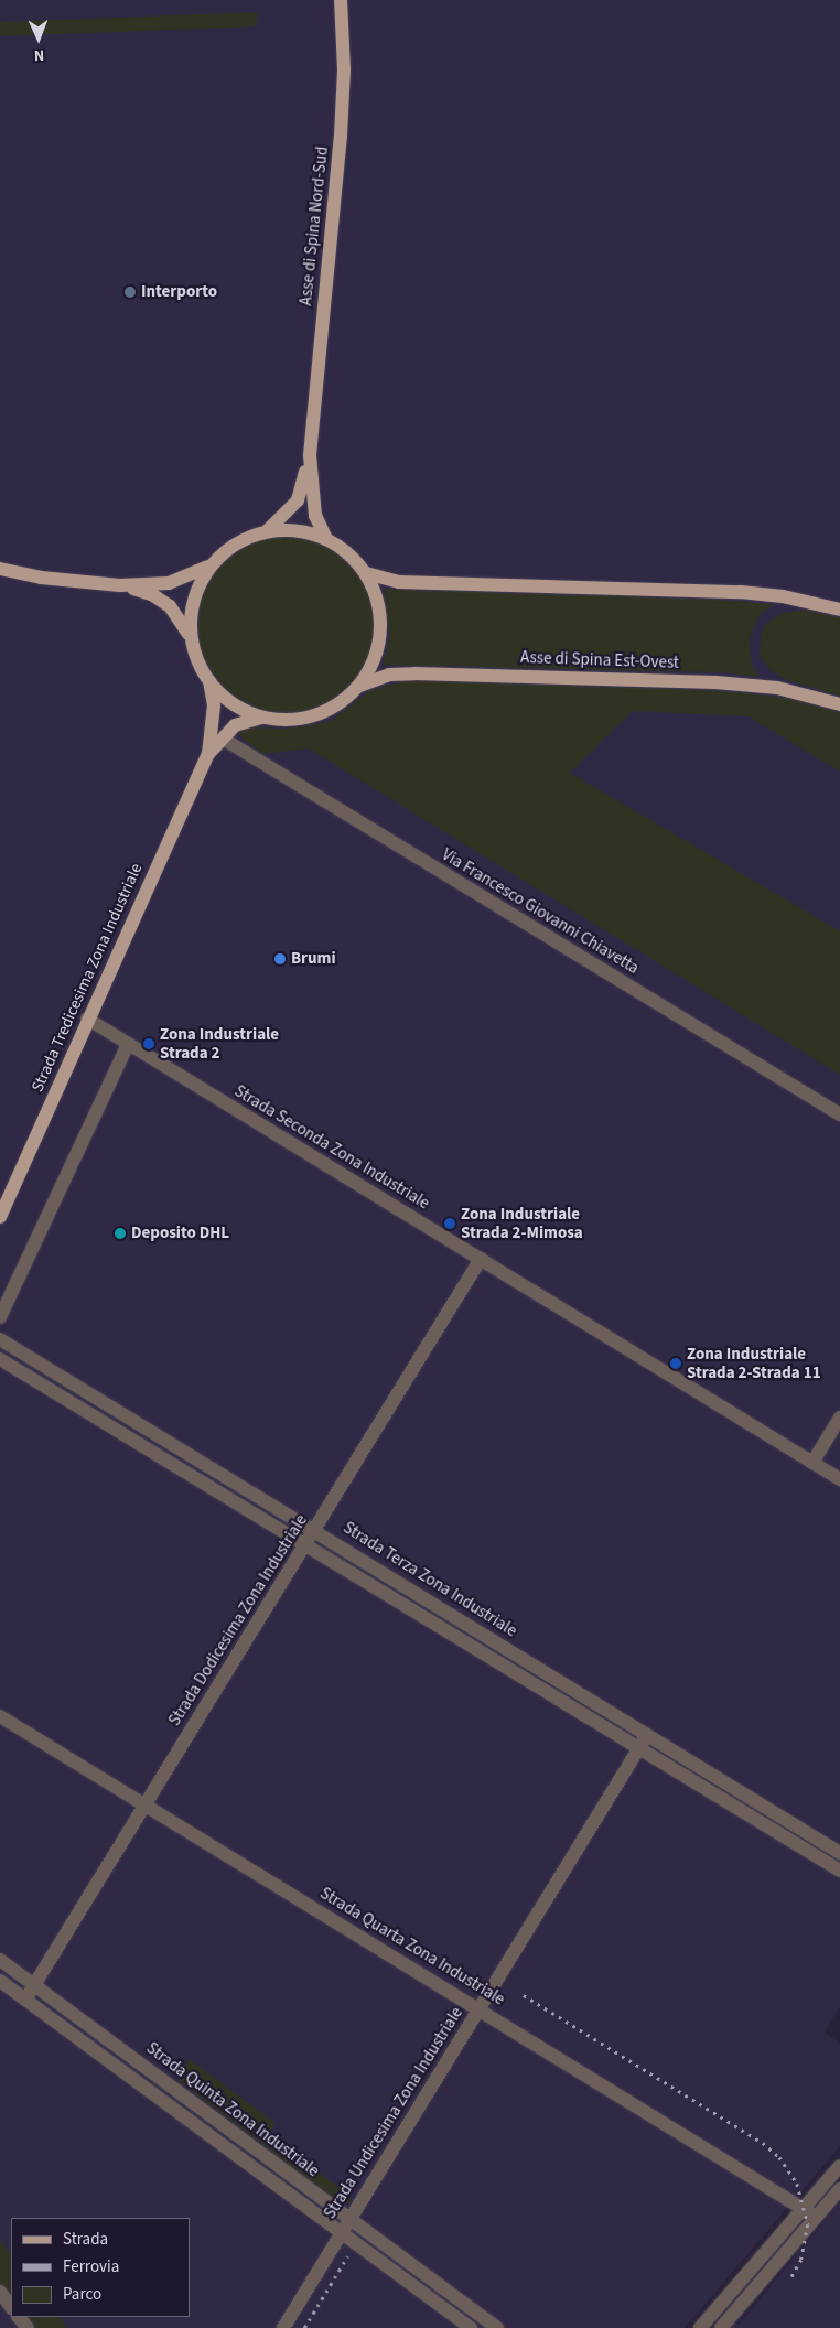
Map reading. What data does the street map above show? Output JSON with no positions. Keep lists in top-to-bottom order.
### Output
{
  "streets": {
    "main road": ["Asse di Spina Nord-Sud", "Asse di Spina Est-Ovest", "Strada Tredicesima Zona Industriale"],
    "street": [
      "Via Francesco Giovanni Chiavetta",
      "Strada Seconda Zona Industriale",
      "Strada Terza Zona Industriale",
      "Strada Dodicesima Zona Industriale",
      "Strada Quarta Zona Industriale",
      "Strada Quinta Zona Industriale",
      "Strada Undicesima Zona Industriale"
    ]
  },
  "crossings": [
    ["Strada Tredicesima Zona Industriale", "Strada Seconda Zona Industriale"],
    ["Strada Seconda Zona Industriale", "Strada Dodicesima Zona Industriale"],
    ["Strada Terza Zona Industriale", "Strada Dodicesima Zona Industriale"],
    ["Strada Terza Zona Industriale", "Strada Undicesima Zona Industriale"],
    ["Strada Dodicesima Zona Industriale", "Strada Quarta Zona Industriale"],
    ["Strada Dodicesima Zona Industriale", "Strada Quinta Zona Industriale"],
    ["Strada Quarta Zona Industriale", "Strada Undicesima Zona Industriale"],
    ["Strada Quinta Zona Industriale", "Strada Undicesima Zona Industriale"]
  ],
  "places": [
    "Interporto",
    "Brumi",
    "Zona Industriale Strada 2",
    "Zona Industriale Strada 2-Mimosa",
    "Deposito DHL",
    "Zona Industriale Strada 2-Strada 11"
  ],
  "legend": ["Strada", "Ferrovia", "Parco"],
  "north": "bottom"
}
